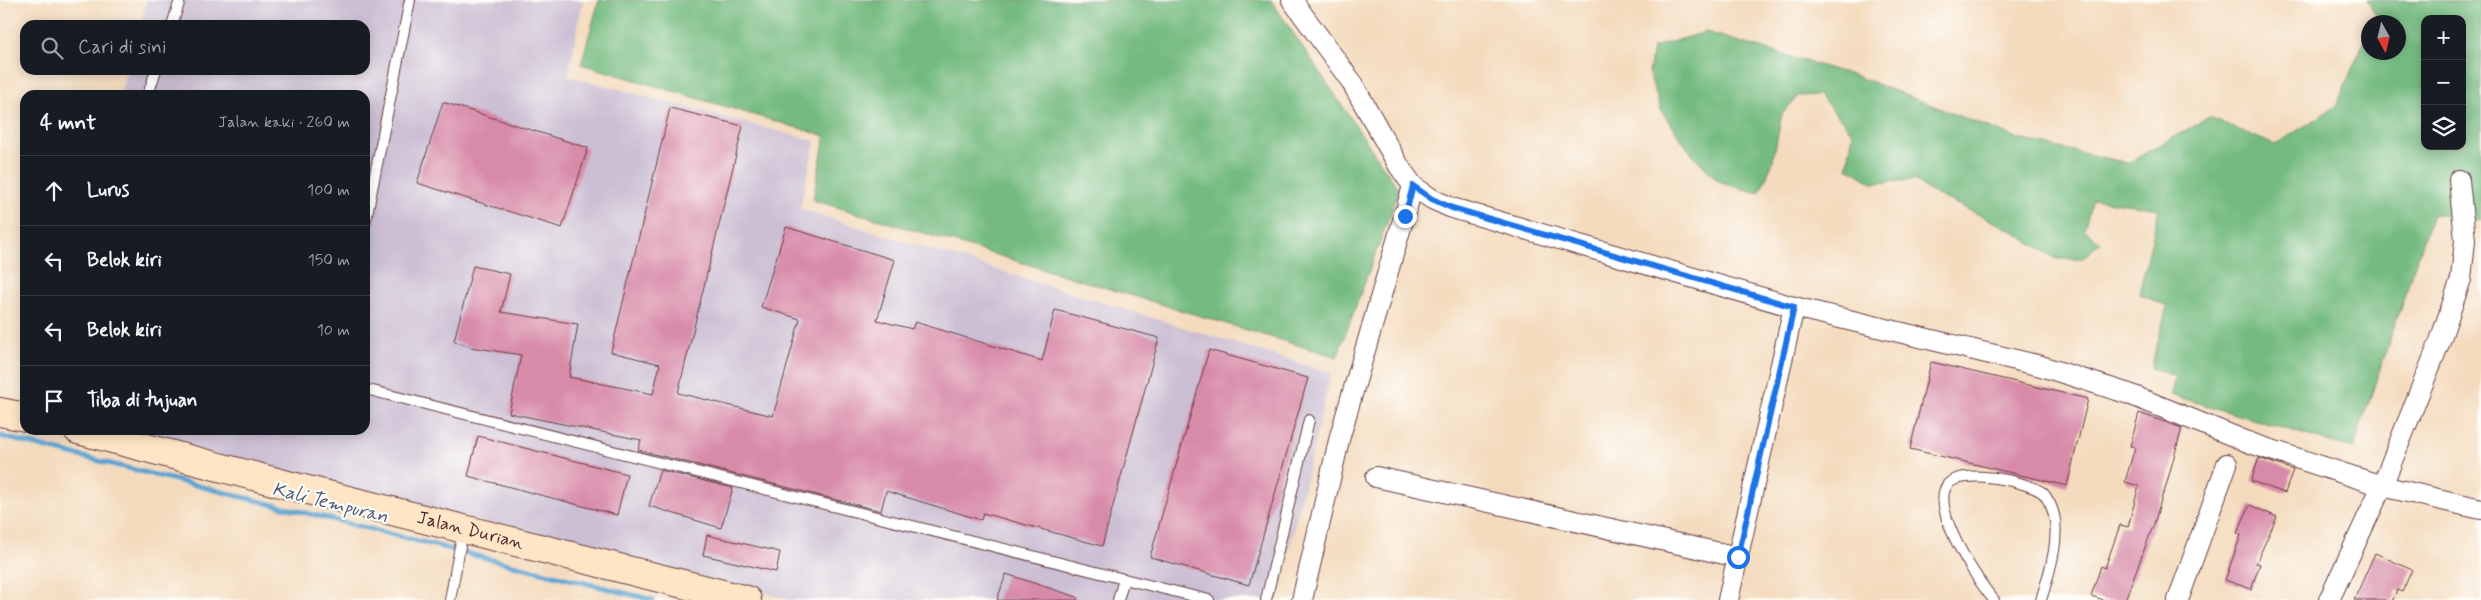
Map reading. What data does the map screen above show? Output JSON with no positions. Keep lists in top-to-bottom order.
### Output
{
  "streets": {
    "main road": ["Jalan Durian"]
  },
  "water": ["Kali Tempuran"],
  "north": "bottom",
  "page": {
    "map_buttons": ["+", "−"],
    "search": "Cari di sini",
    "heading": ["4 mnt", "Jalan kaki · 260 m"],
    "list": [
      ["Lurus", "100 m"],
      ["Belok kiri", "150 m"],
      ["Belok kiri", "10 m"],
      "Tiba di tujuan"
    ]
  }
}
